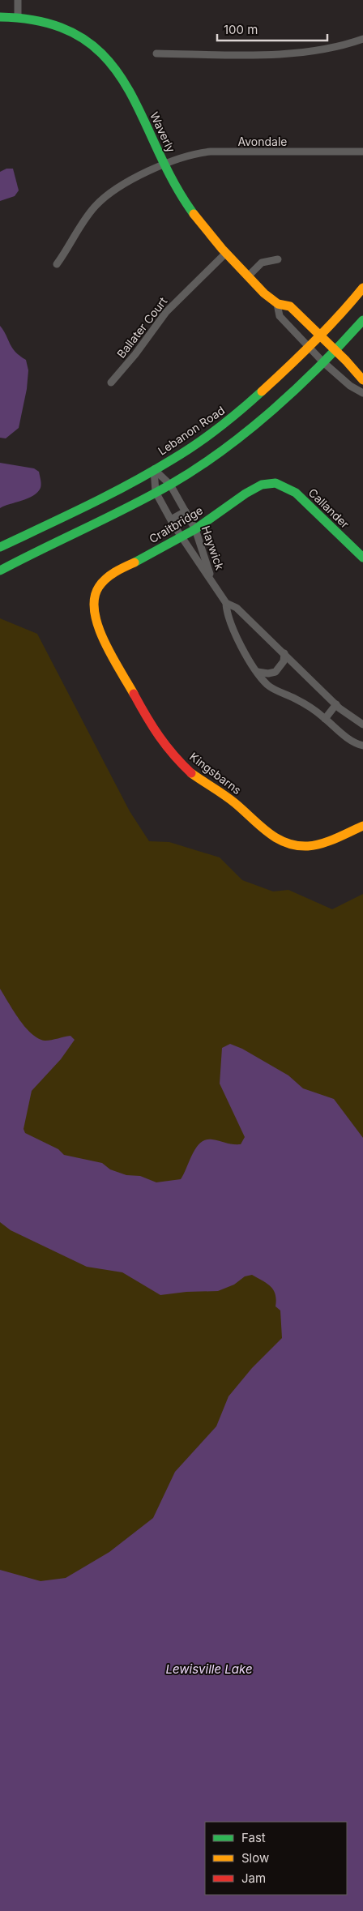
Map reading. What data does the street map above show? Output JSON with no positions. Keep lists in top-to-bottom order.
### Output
{
  "streets": {
    "street": [
      "Waverly",
      "Avondale",
      "Ballater Court",
      "Lebanon Road",
      "Callander",
      "Craitbridge",
      "Haywick",
      "Kingsbarns"
    ]
  },
  "crossings": [
    ["Waverly", "Avondale"],
    ["Waverly", "Ballater Court"],
    ["Waverly", "Lebanon Road"],
    ["Lebanon Road", "Haywick"],
    ["Callander", "Craitbridge"],
    ["Craitbridge", "Haywick"],
    ["Craitbridge", "Kingsbarns"]
  ],
  "water": ["Lewisville Lake"],
  "legend": ["Fast", "Slow", "Jam"],
  "scale_bar": "100 m"
}
